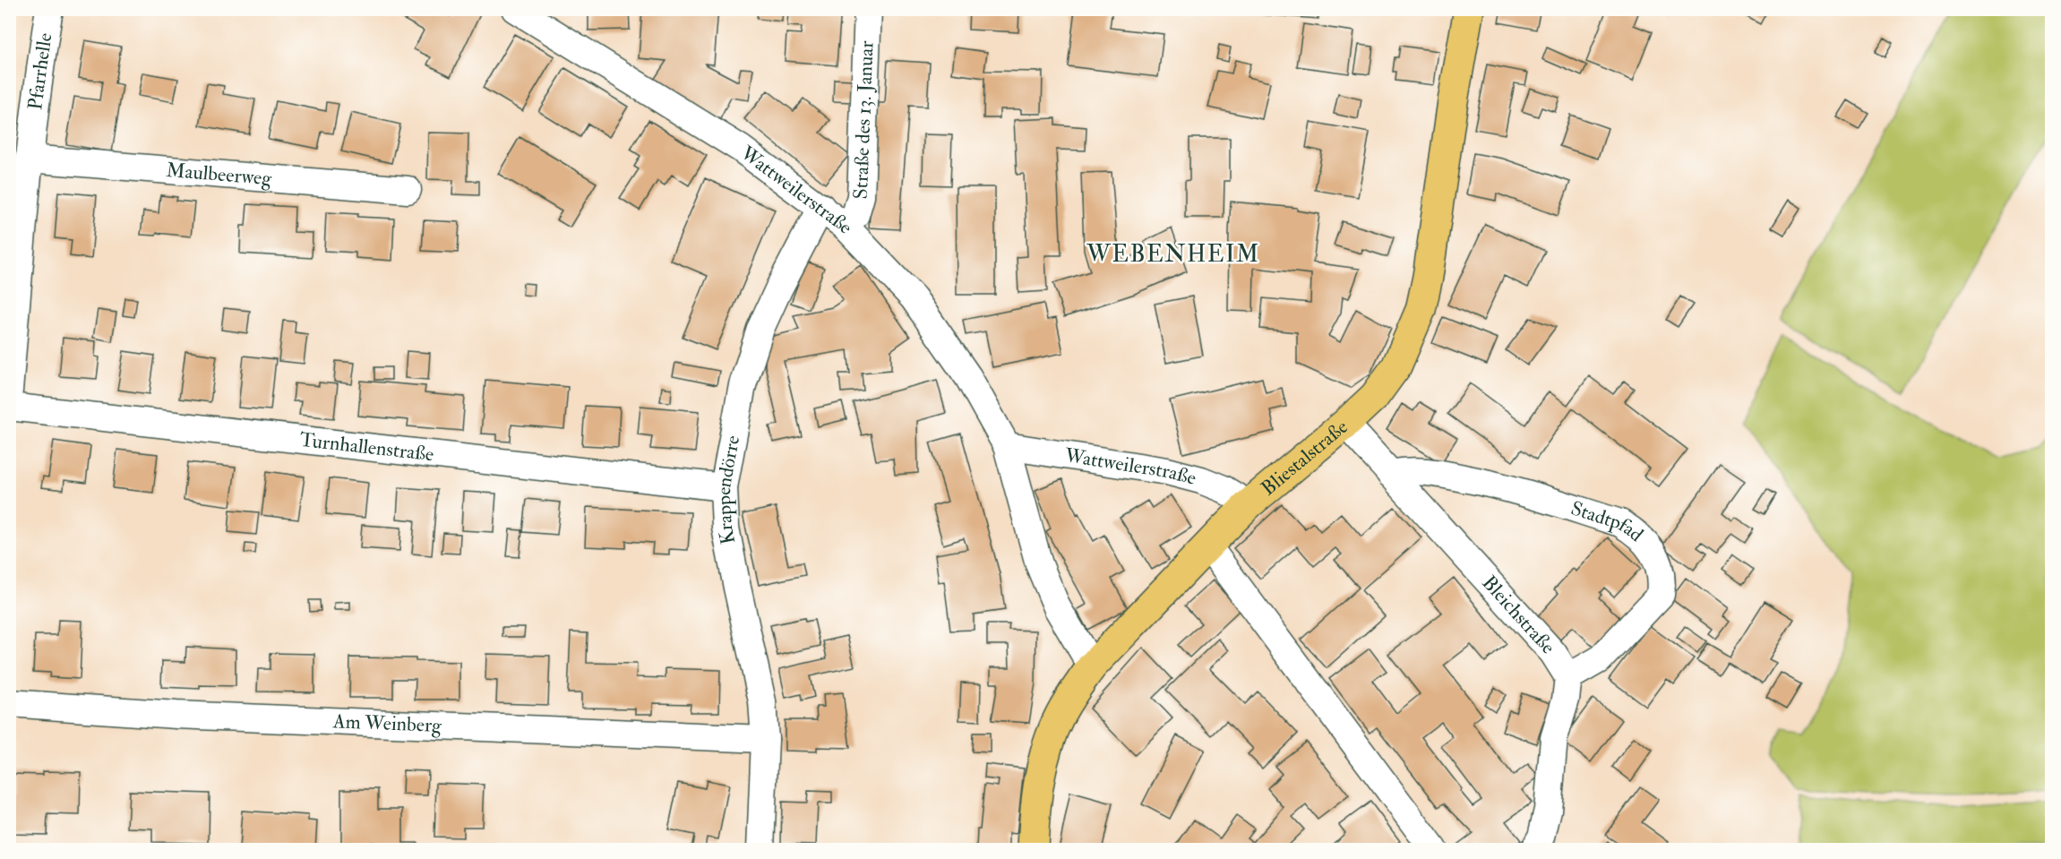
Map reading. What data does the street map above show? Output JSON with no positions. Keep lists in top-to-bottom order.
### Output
{
  "streets": {
    "main road": ["Bliestalstraße"],
    "street": [
      "Pfarrhelle",
      "Straße des 13. Januar",
      "Maulbeerweg",
      "Wattweilerstraße",
      "Turnhallenstraße",
      "Krappendörre",
      "Stadtpfad",
      "Bleichstraße",
      "Am Weinberg"
    ]
  },
  "crossings": [
    ["Pfarrhelle", "Maulbeerweg"],
    ["Straße des 13. Januar", "Wattweilerstraße"],
    ["Wattweilerstraße", "Bliestalstraße"],
    ["Wattweilerstraße", "Krappendörre"],
    ["Turnhallenstraße", "Krappendörre"],
    ["Bliestalstraße", "Bleichstraße"],
    ["Krappendörre", "Am Weinberg"],
    ["Stadtpfad", "Bleichstraße"]
  ],
  "districts": ["WEBENHEIM"]
}
